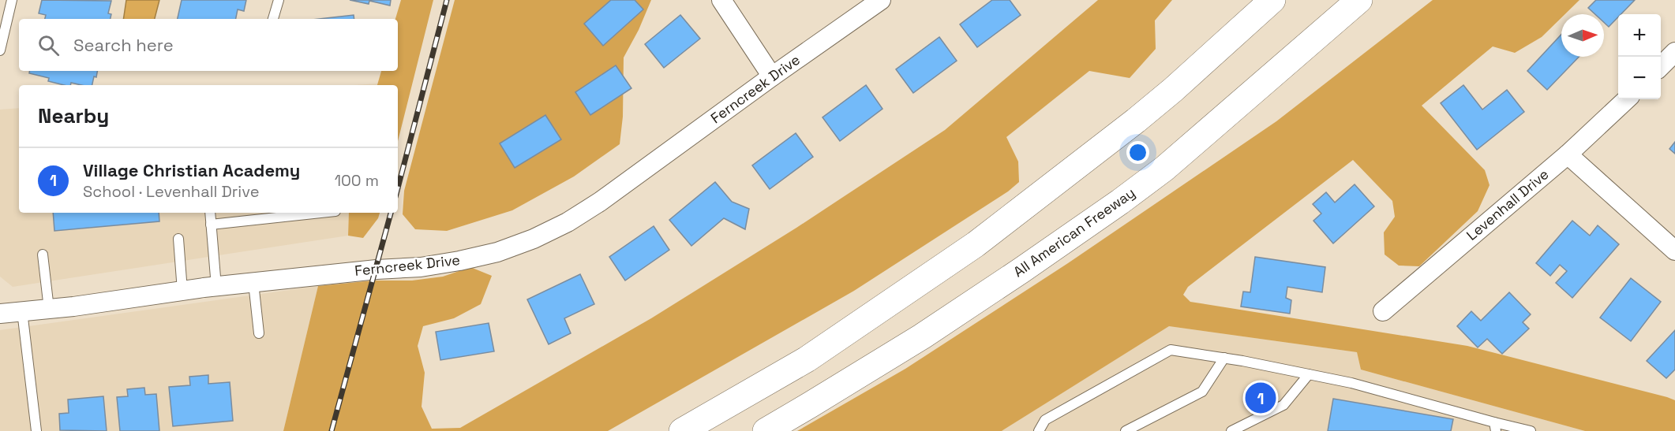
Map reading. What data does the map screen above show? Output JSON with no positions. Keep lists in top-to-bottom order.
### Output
{
  "streets": {
    "highway": ["All American Freeway"],
    "street": ["Ferncreek Drive", "Levenhall Drive"]
  },
  "north": "right",
  "page": {
    "map_buttons": ["+", "−"],
    "search": "Search here",
    "heading": "Nearby",
    "list": [
      {
        "mark": "1",
        "name": "Village Christian Academy",
        "note": "School · Levenhall Drive",
        "value": "100 m"
      }
    ],
    "pins": "1"
  }
}
